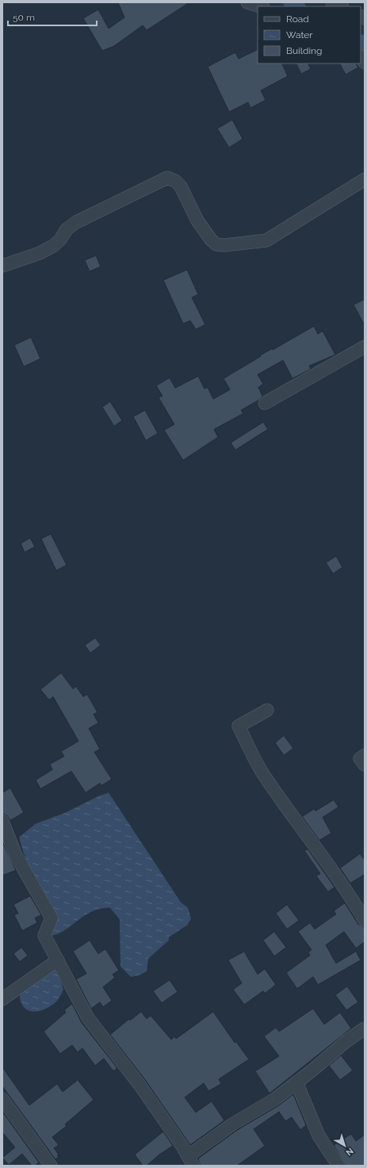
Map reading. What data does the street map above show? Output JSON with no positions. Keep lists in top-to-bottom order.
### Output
{
  "legend": ["Road", "Water", "Building"],
  "scale_bar": "50 m",
  "north": "bottom right"
}
